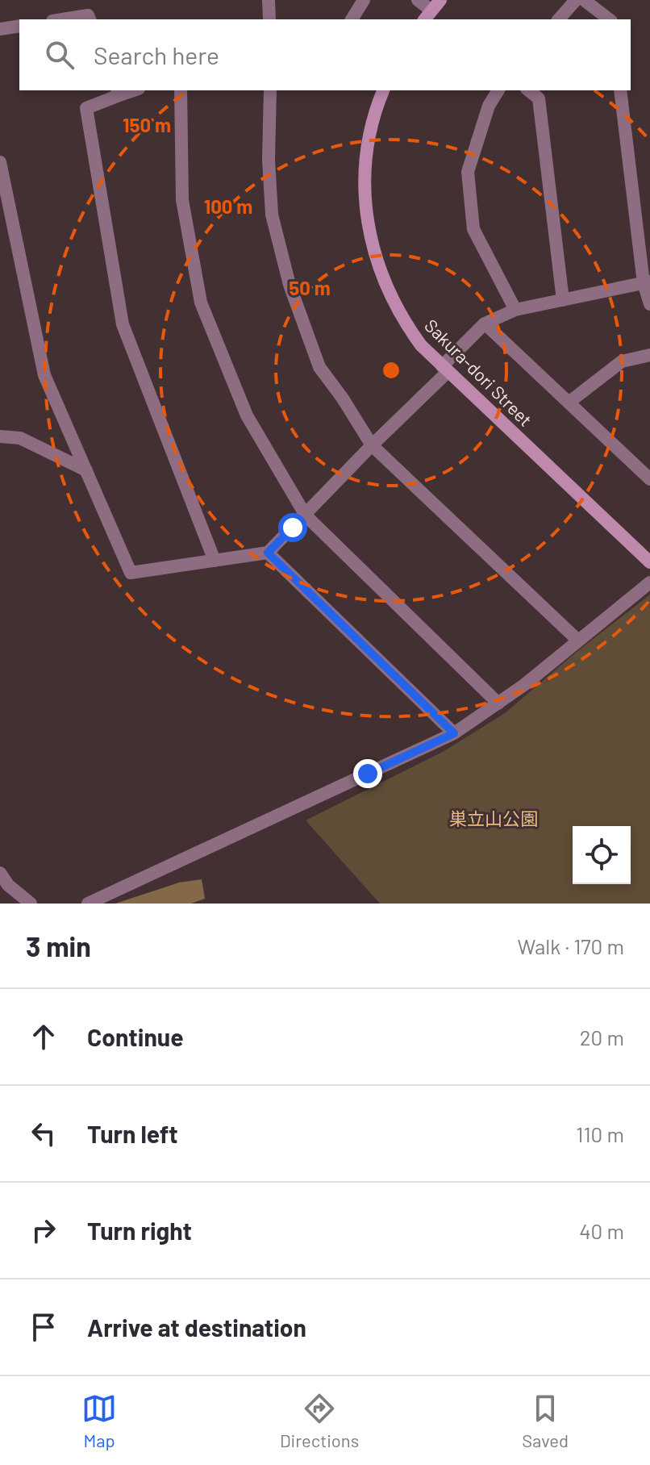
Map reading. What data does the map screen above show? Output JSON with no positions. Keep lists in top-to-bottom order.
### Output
{
  "streets": {
    "street": ["Sakura-dori Street"]
  },
  "parks": ["巣立山公園"],
  "page": {
    "search": "Search here",
    "heading": ["3 min", "Walk · 170 m"],
    "list": [
      ["Continue", "20 m"],
      ["Turn left", "110 m"],
      ["Turn right", "40 m"],
      "Arrive at destination"
    ],
    "nav": ["Map", "Directions", "Saved"]
  },
  "rings": ["150 m", "100 m", "50 m"]
}
